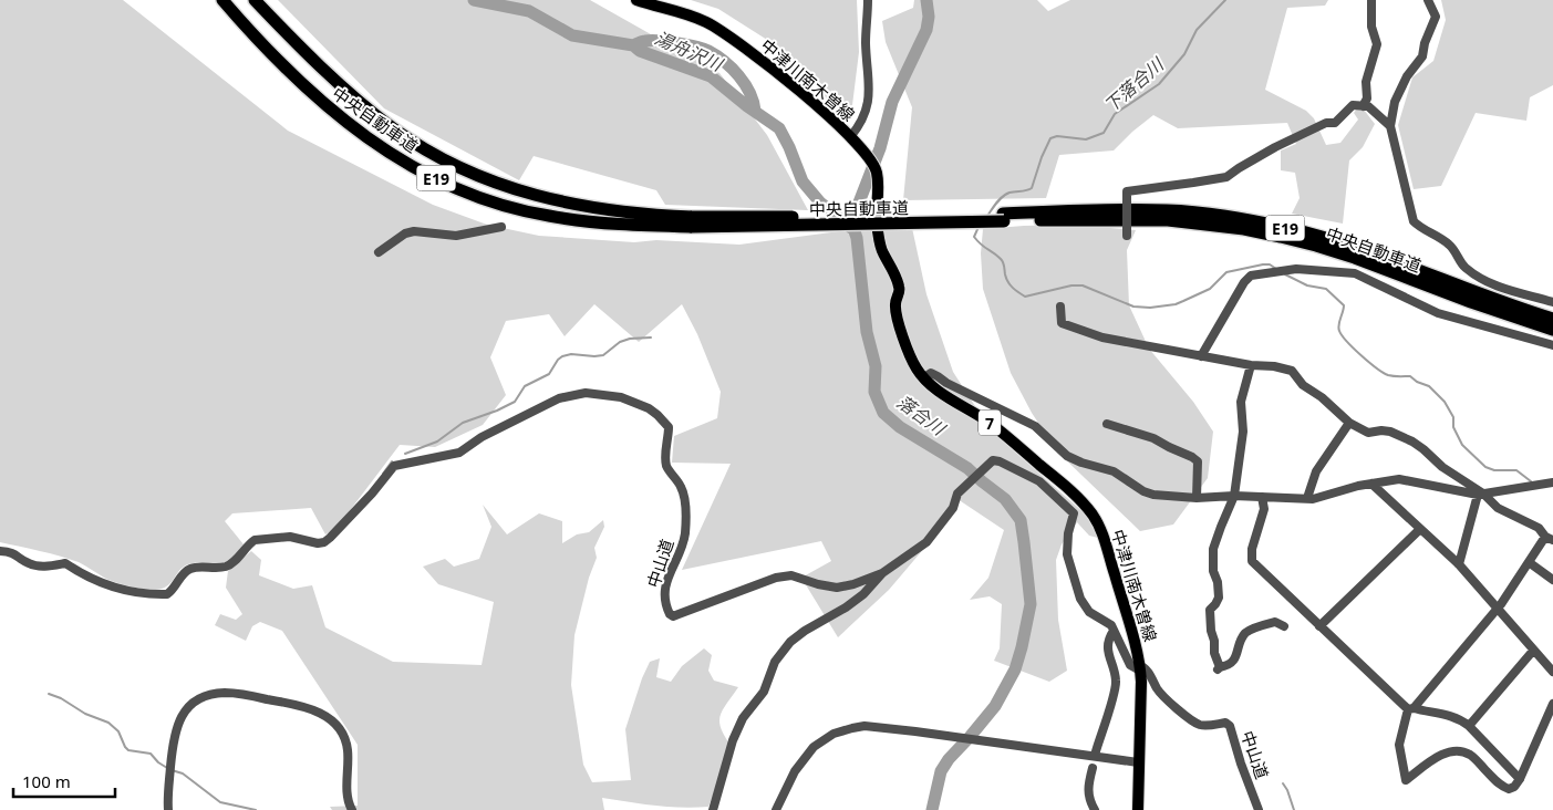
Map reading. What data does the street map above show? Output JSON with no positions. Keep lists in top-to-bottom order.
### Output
{
  "streets": {
    "highway": ["中央自動車道", "E19"],
    "main road": ["中津川南木曽線", "7"],
    "street": ["中山道"]
  },
  "crossings": [
    ["中津川南木曽線", "中山道"]
  ],
  "water": ["湯舟沢川", "下落合川", "落合川"],
  "scale_bar": "100 m"
}
